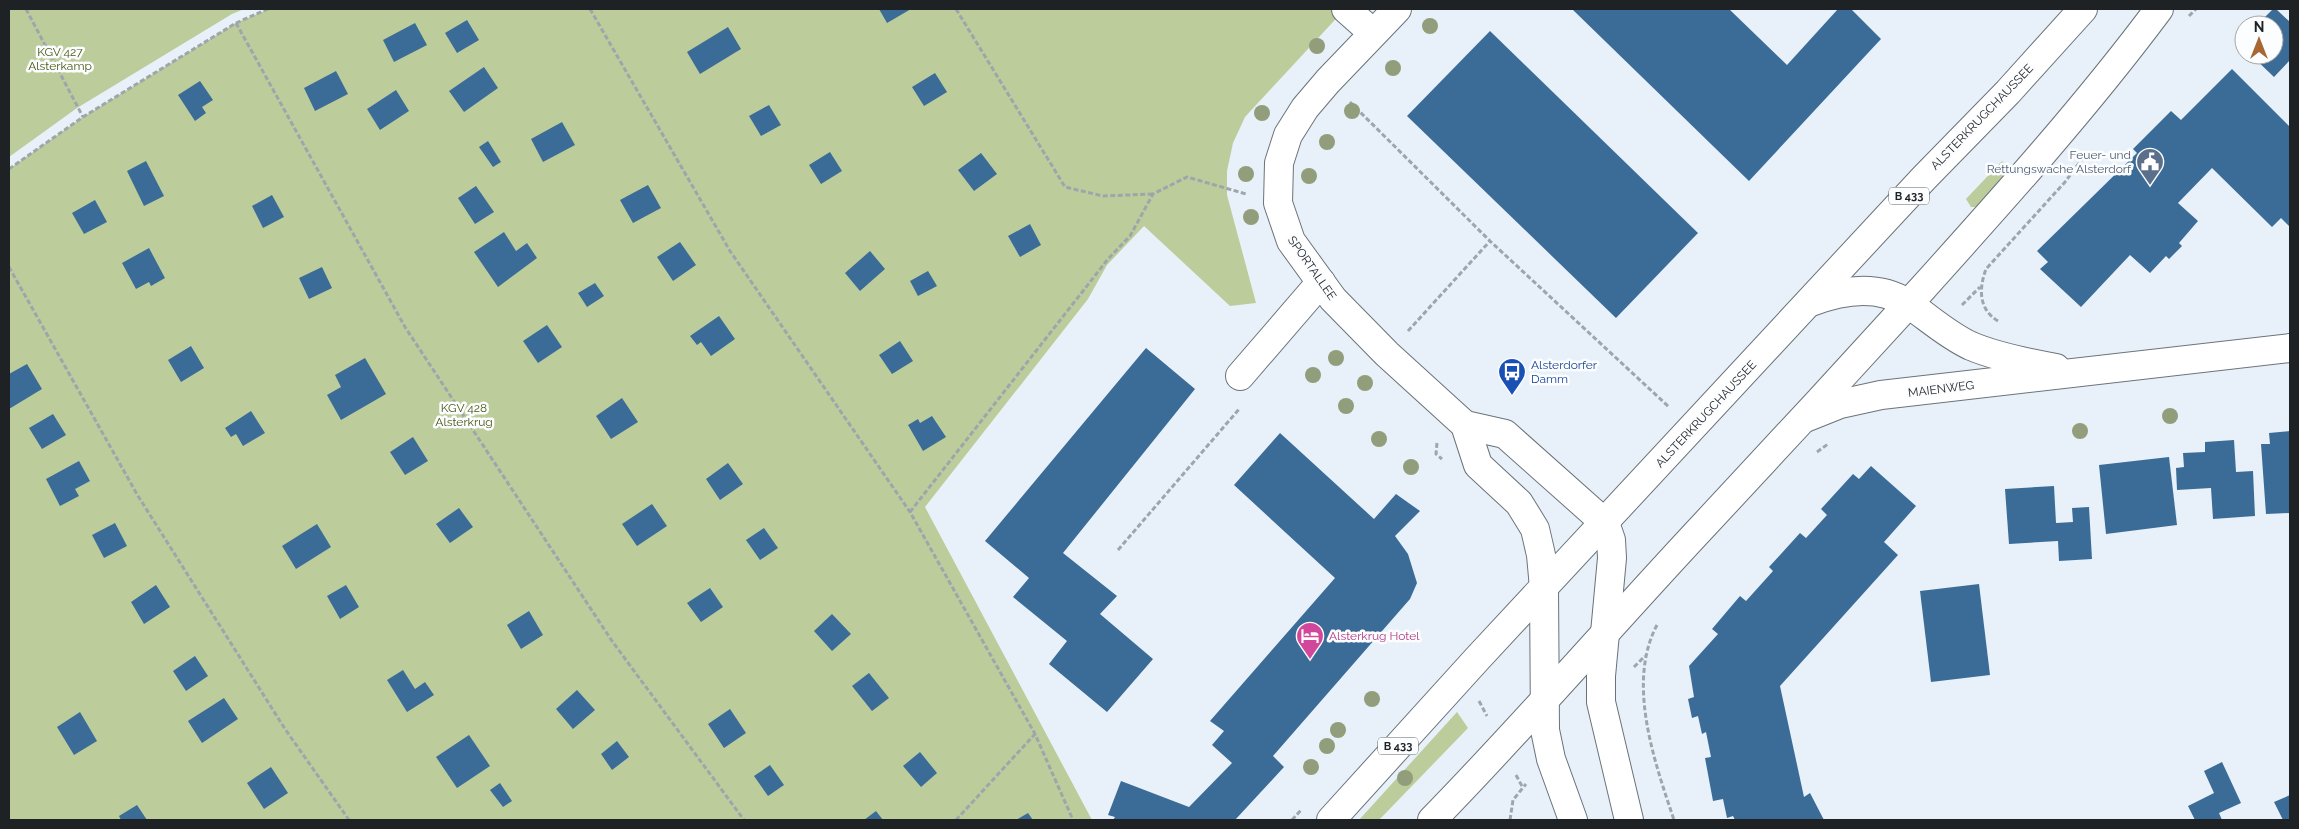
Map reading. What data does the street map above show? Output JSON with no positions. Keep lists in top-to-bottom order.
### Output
{
  "streets": {
    "street": [
      "ALSTERKRUGCHAUSSEE",
      "B 433",
      "SPORTALLEE",
      "MAIENWEG"
    ]
  },
  "crossings": [
    ["ALSTERKRUGCHAUSSEE", "SPORTALLEE"],
    ["ALSTERKRUGCHAUSSEE", "MAIENWEG"]
  ],
  "parks": ["KGV 427 Alsterkamp", "KGV 428 Alsterkrug"],
  "places": {
    "public building": ["Feuer- und Rettungswache Alsterdorf"],
    "bus stop": ["Alsterdorfer Damm"],
    "hotel": ["Alsterkrug Hotel"]
  },
  "north": "top"
}
